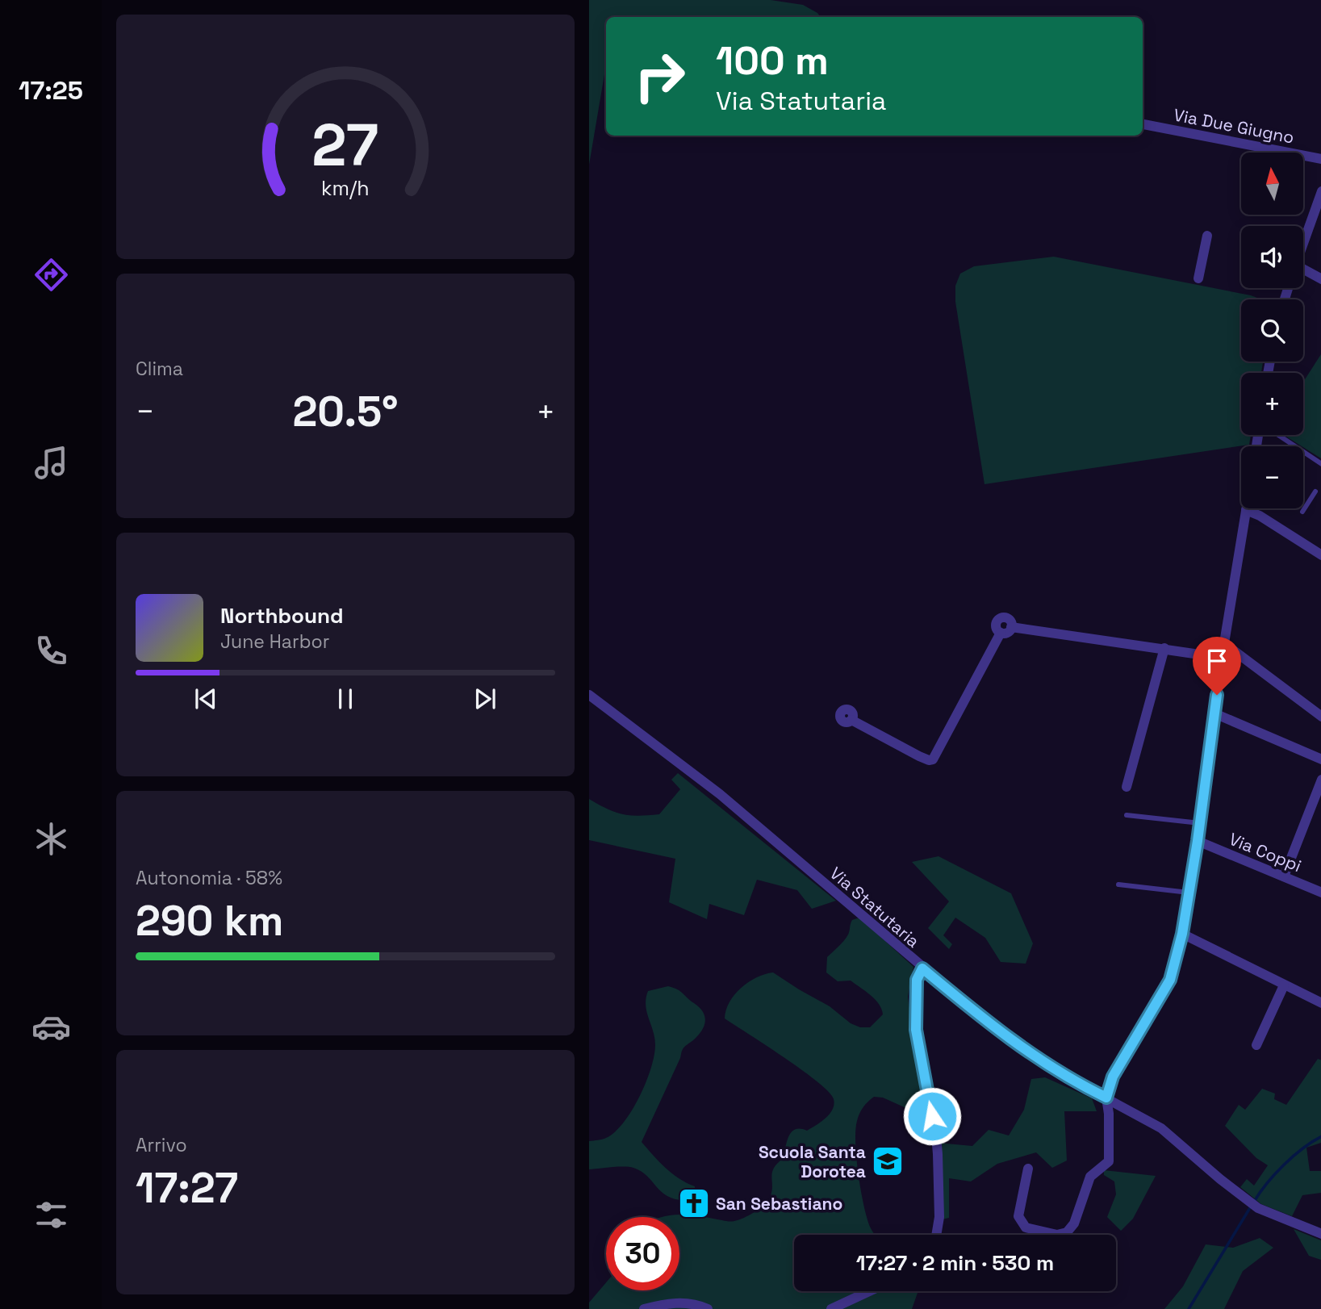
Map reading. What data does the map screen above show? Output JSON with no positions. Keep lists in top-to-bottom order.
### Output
{
  "streets": {
    "street": ["Via Due Giugno", "Via Coppi", "Via Statutaria"]
  },
  "places": {
    "school or university": ["Scuola Santa Dorotea"],
    "church": ["San Sebastiano"]
  },
  "north": "top",
  "page": {
    "tabs": "17:25",
    "turn": ["100 m", "Via Statutaria"],
    "map_buttons": ["+", "−"],
    "tile": [
      "Clima",
      ["Autonomia · 58%", "290 km"],
      ["Arrivo", "17:27"]
    ],
    "heat": ["−", "20.5°", "+"],
    "song": ["Northbound", "June Harbor"],
    "limit": "30",
    "trip": "17:27 · 2 min · 530 m",
    "gauge": ["27", "km/h"]
  }
}
